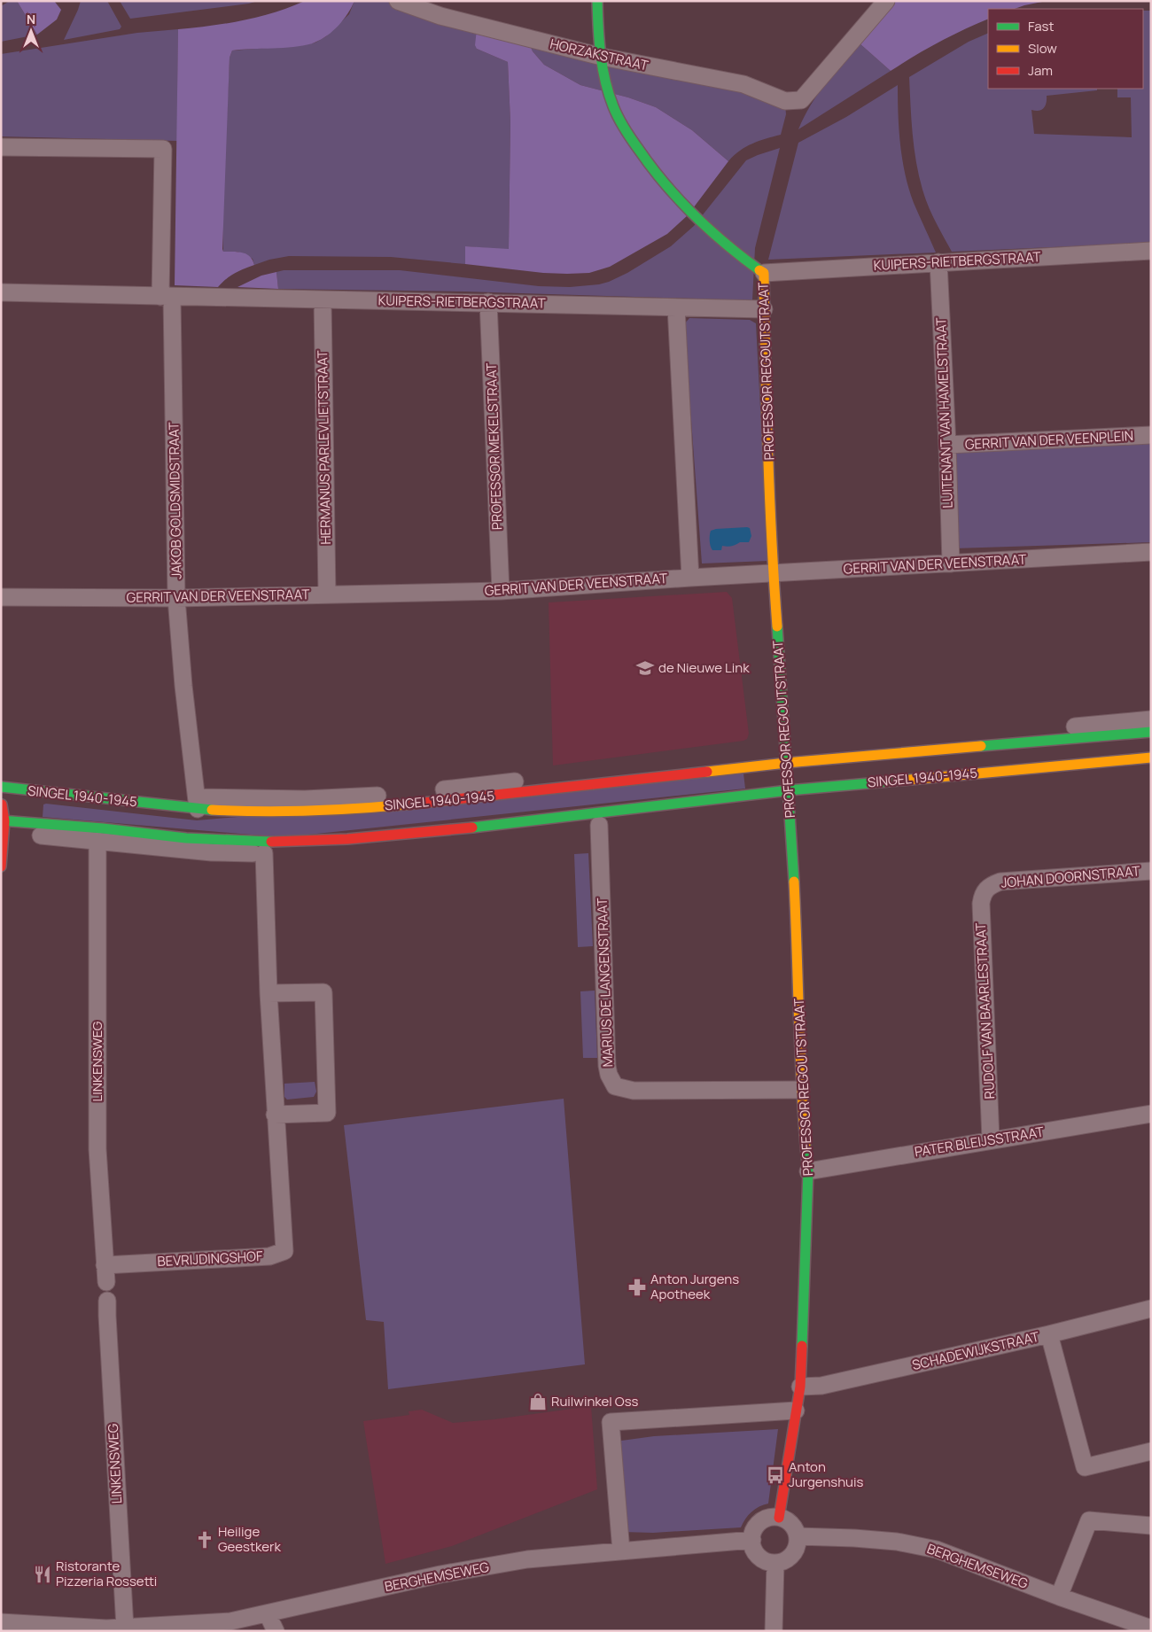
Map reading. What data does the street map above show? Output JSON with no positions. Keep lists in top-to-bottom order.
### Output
{
  "streets": {
    "main road": ["PROFESSOR REGOUTSTRAAT", "SINGEL 1940-1945"],
    "street": [
      "HORZAKSTRAAT",
      "KUIPERS-RIETBERGSTRAAT",
      "LUITENANT VAN HAMELSTRAAT",
      "GERRIT VAN DER VEENPLEIN",
      "PROFESSOR MEKELSTRAAT",
      "HERMANUS PARLEVLIETSTRAAT",
      "JAKOB GOLDSMIDSTRAAT",
      "GERRIT VAN DER VEENSTRAAT",
      "JOHAN DOORNSTRAAT",
      "MARIUS DE LANGENSTRAAT",
      "RUDOLF VAN BAARLESTRAAT",
      "LINKENSWEG",
      "PATER BLEIJSSTRAAT",
      "BEVRIJDINGSHOF",
      "SCHADEWIJKSTRAAT",
      "BERGHEMSEWEG"
    ]
  },
  "crossings": [
    ["HORZAKSTRAAT", "PROFESSOR REGOUTSTRAAT"],
    ["KUIPERS-RIETBERGSTRAAT", "PROFESSOR REGOUTSTRAAT"],
    ["KUIPERS-RIETBERGSTRAAT", "LUITENANT VAN HAMELSTRAAT"],
    ["KUIPERS-RIETBERGSTRAAT", "PROFESSOR MEKELSTRAAT"],
    ["KUIPERS-RIETBERGSTRAAT", "HERMANUS PARLEVLIETSTRAAT"],
    ["KUIPERS-RIETBERGSTRAAT", "JAKOB GOLDSMIDSTRAAT"],
    ["PROFESSOR REGOUTSTRAAT", "GERRIT VAN DER VEENSTRAAT"],
    ["PROFESSOR REGOUTSTRAAT", "SINGEL 1940-1945"],
    ["PROFESSOR REGOUTSTRAAT", "MARIUS DE LANGENSTRAAT"],
    ["PROFESSOR REGOUTSTRAAT", "PATER BLEIJSSTRAAT"],
    ["PROFESSOR REGOUTSTRAAT", "SCHADEWIJKSTRAAT"],
    ["PROFESSOR REGOUTSTRAAT", "BERGHEMSEWEG"],
    ["LUITENANT VAN HAMELSTRAAT", "GERRIT VAN DER VEENPLEIN"],
    ["LUITENANT VAN HAMELSTRAAT", "GERRIT VAN DER VEENSTRAAT"],
    ["PROFESSOR MEKELSTRAAT", "GERRIT VAN DER VEENSTRAAT"],
    ["HERMANUS PARLEVLIETSTRAAT", "GERRIT VAN DER VEENSTRAAT"],
    ["JAKOB GOLDSMIDSTRAAT", "GERRIT VAN DER VEENSTRAAT"],
    ["JAKOB GOLDSMIDSTRAAT", "SINGEL 1940-1945"],
    ["SINGEL 1940-1945", "MARIUS DE LANGENSTRAAT"],
    ["SINGEL 1940-1945", "LINKENSWEG"],
    ["SINGEL 1940-1945", "BEVRIJDINGSHOF"],
    ["JOHAN DOORNSTRAAT", "RUDOLF VAN BAARLESTRAAT"],
    ["RUDOLF VAN BAARLESTRAAT", "PATER BLEIJSSTRAAT"],
    ["LINKENSWEG", "BEVRIJDINGSHOF"],
    ["LINKENSWEG", "BERGHEMSEWEG"]
  ],
  "places": {
    "school or university": ["de Nieuwe Link"],
    "pharmacy": ["Anton Jurgens Apotheek"],
    "shop": ["Ruilwinkel Oss"],
    "bus stop": ["Anton Jurgenshuis"],
    "church": ["Heilige Geestkerk"],
    "restaurant": ["Ristorante Pizzeria Rossetti"]
  },
  "legend": ["Fast", "Slow", "Jam"],
  "north": "top"
}
